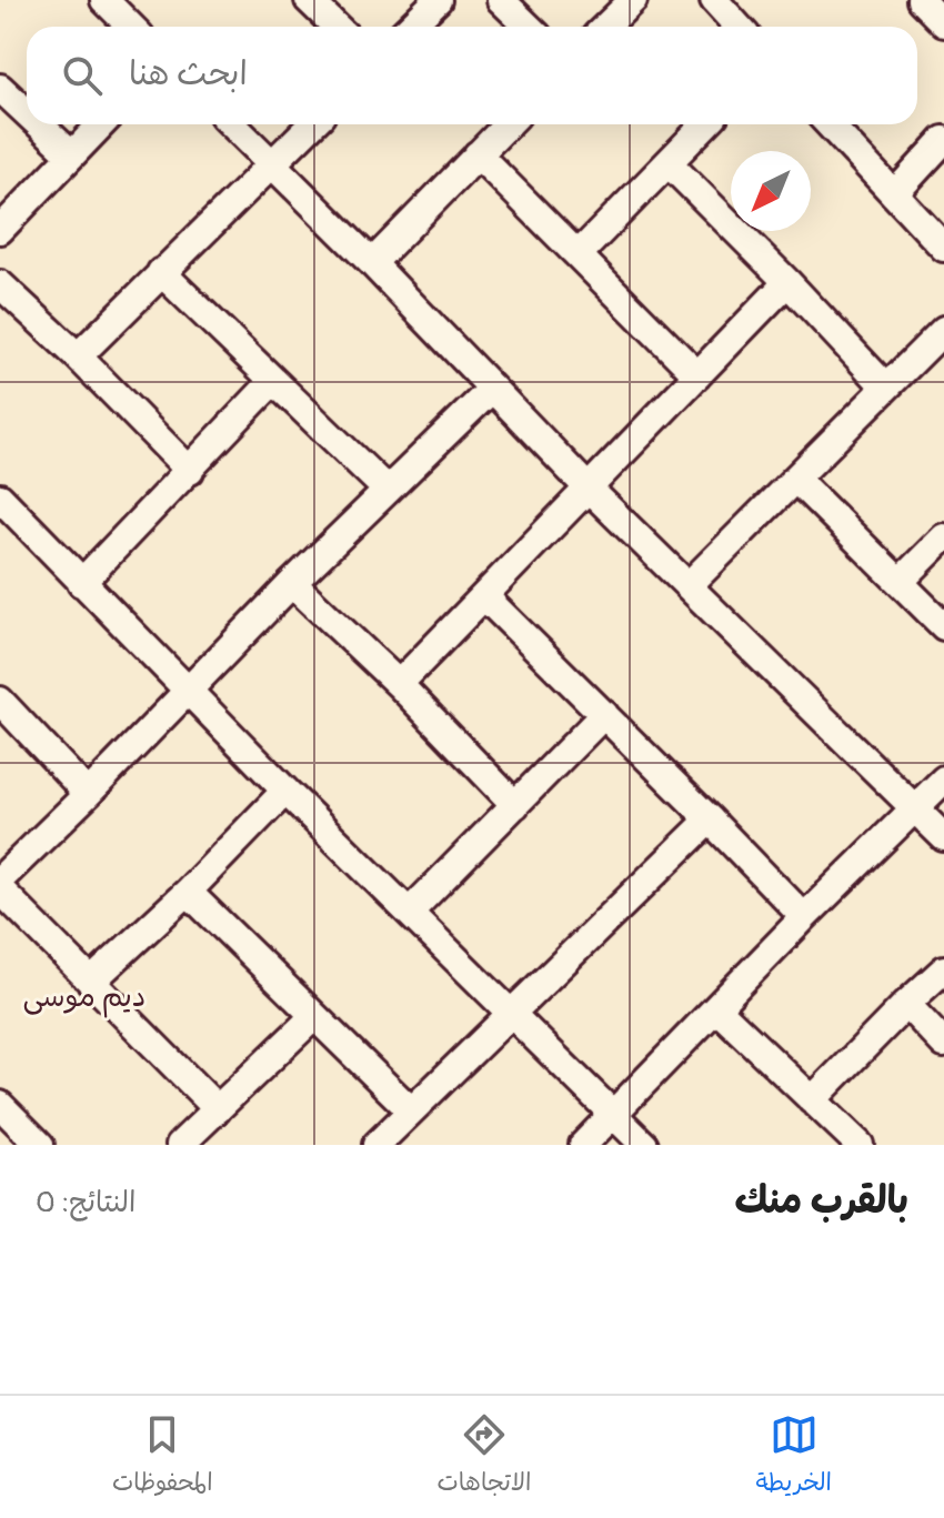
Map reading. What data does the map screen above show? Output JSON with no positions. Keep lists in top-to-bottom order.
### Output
{
  "districts": ["ديم موسى"],
  "north": "bottom left",
  "page": {
    "search": "ابحث هنا",
    "heading": ["بالقرب منك", "النتائج: 0"],
    "nav": ["الخريطة", "الاتجاهات", "المحفوظات"]
  }
}
